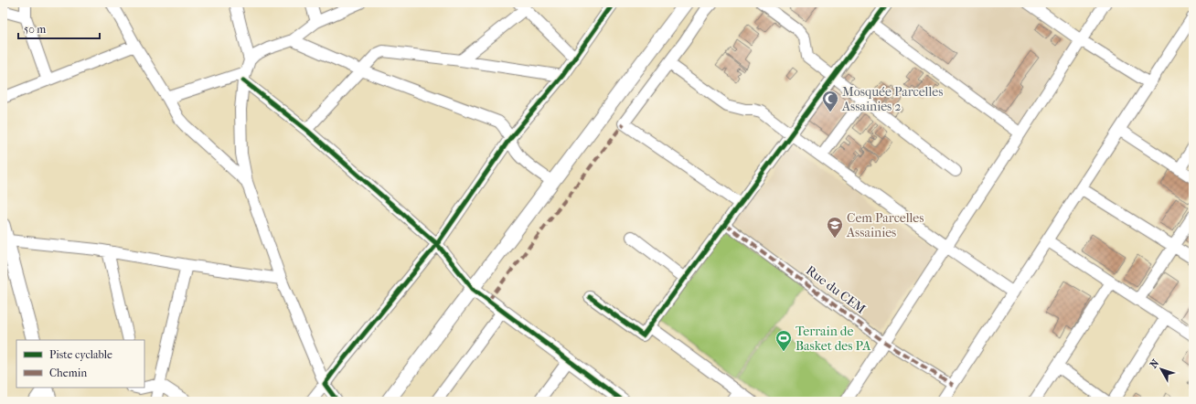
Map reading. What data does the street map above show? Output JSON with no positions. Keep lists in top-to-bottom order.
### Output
{
  "streets": {
    "street": ["Rue du CEM"]
  },
  "places": {
    "mosque": ["Mosquée Parcelles Assainies 2"],
    "school or university": ["Cem Parcelles Assainies"],
    "sports": ["Terrain de Basket des PA"]
  },
  "legend": ["Piste cyclable", "Chemin"],
  "scale_bar": "50 m",
  "north": "top left"
}
